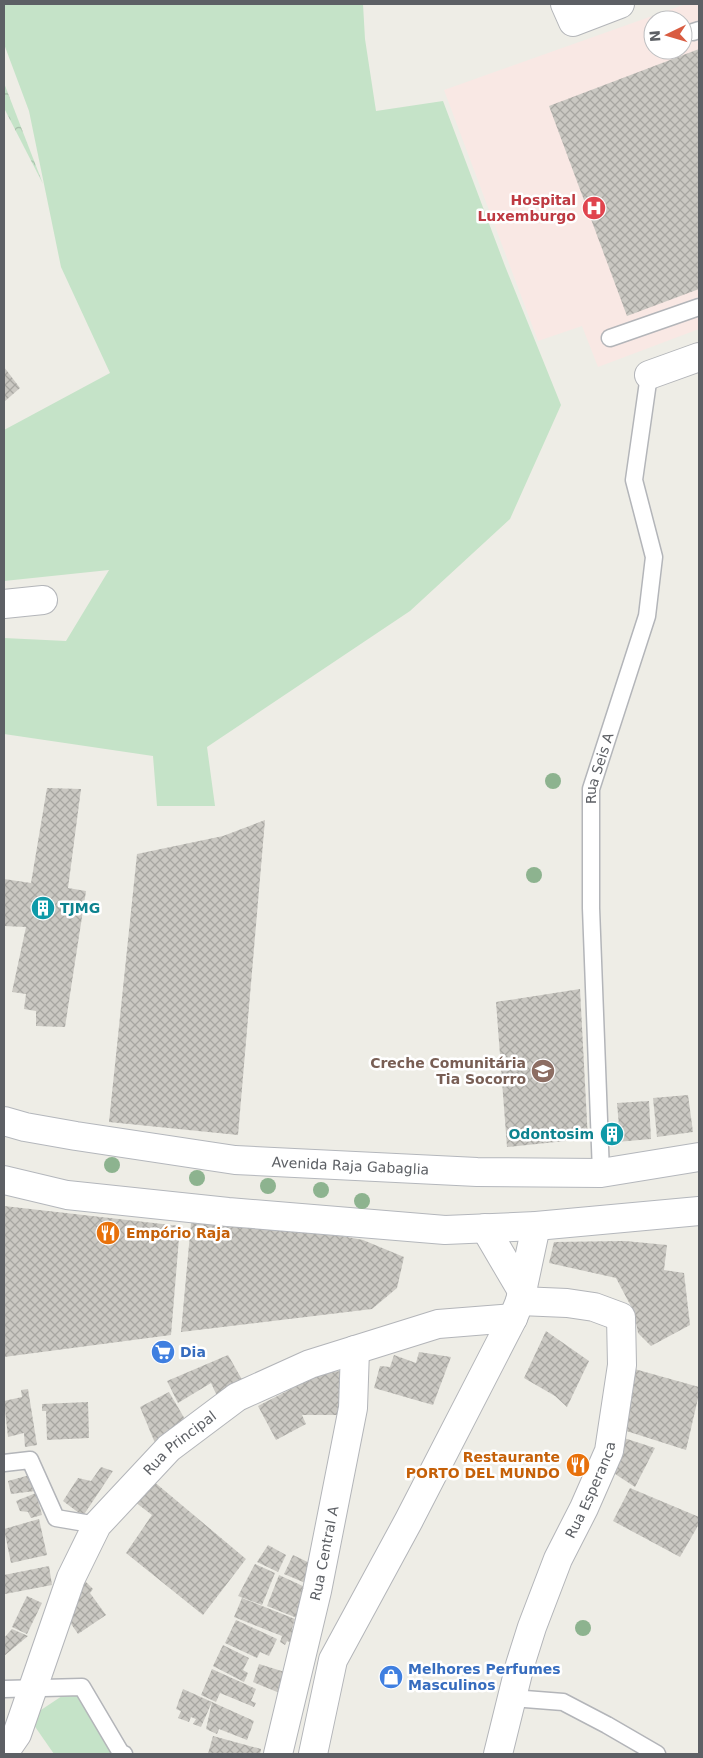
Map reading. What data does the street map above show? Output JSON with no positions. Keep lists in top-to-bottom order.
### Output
{
  "streets": {
    "street": [
      "Avenida Raja Gabaglia",
      "Rua Principal",
      "Rua Esperanca",
      "Rua Central A"
    ],
    "lane": ["Rua Seis A"]
  },
  "crossings": [
    ["Rua Seis A", "Avenida Raja Gabaglia"],
    ["Rua Principal", "Rua Esperanca"],
    ["Rua Principal", "Rua Central A"]
  ],
  "places": {
    "hospital": ["Hospital Luxemburgo"],
    "building": ["TJMG", "Odontosim"],
    "school or university": ["Creche Comunitária Tia Socorro"],
    "restaurant": ["Empório Raja", "Restaurante PORTO DEL MUNDO"],
    "supermarket": ["Dia"],
    "shop": ["Melhores Perfumes Masculinos"]
  },
  "north": "left"
}
